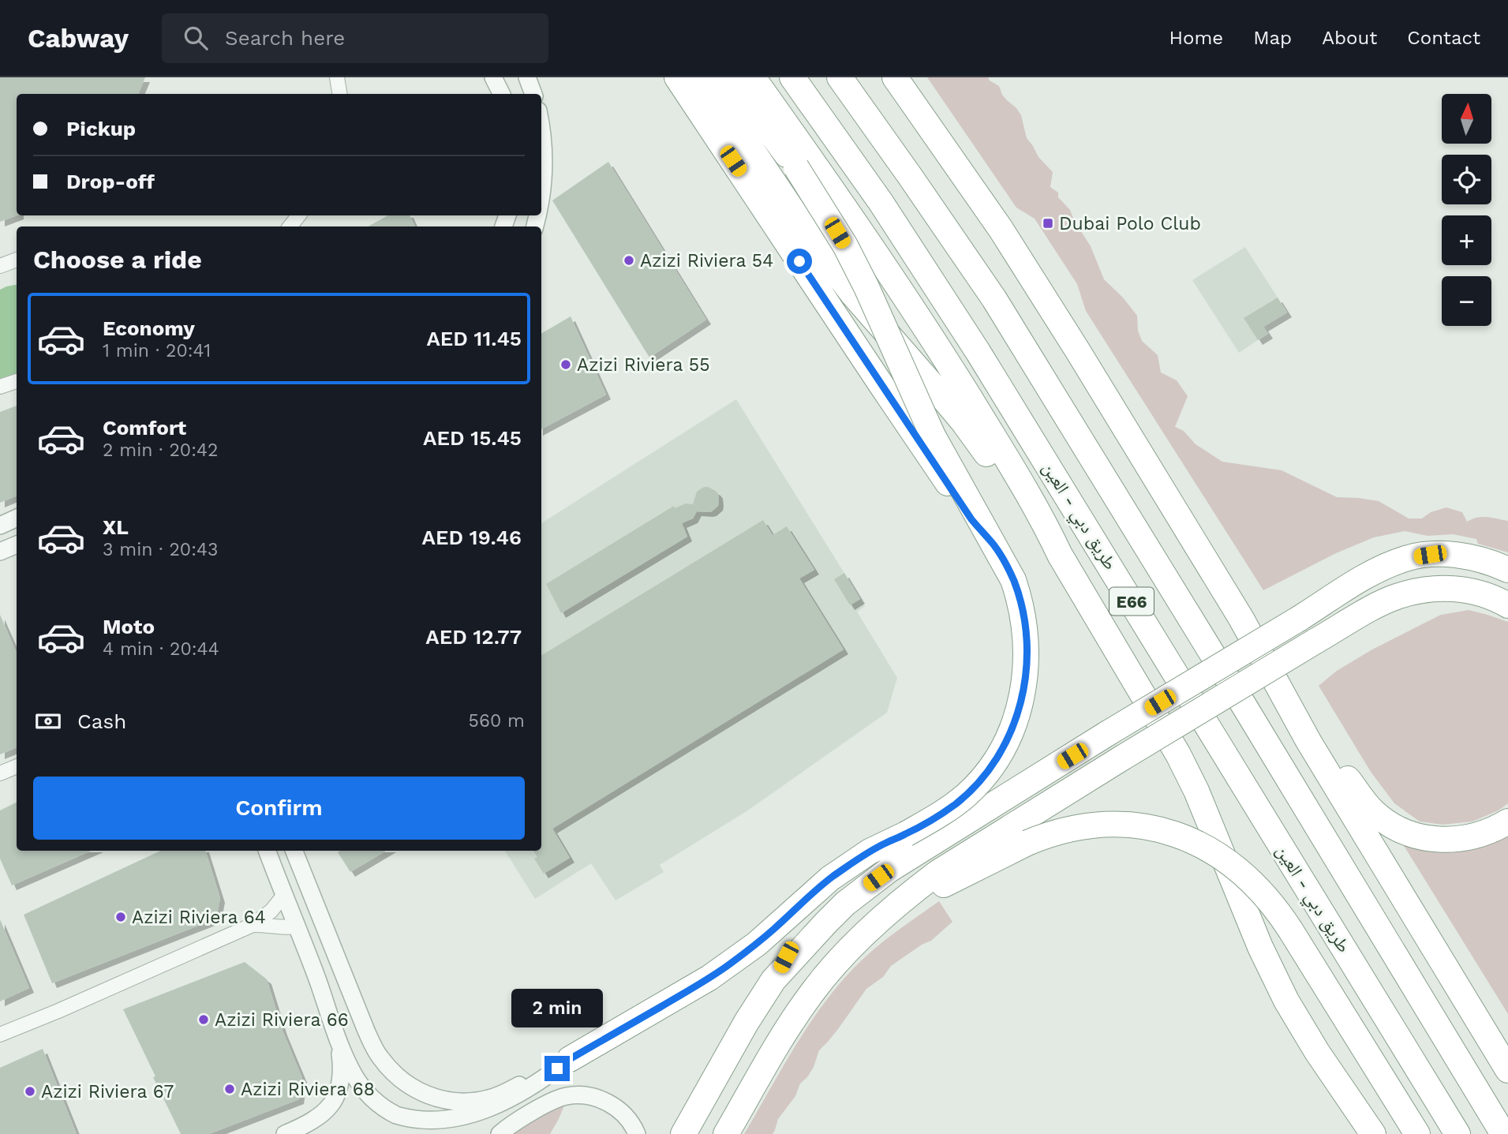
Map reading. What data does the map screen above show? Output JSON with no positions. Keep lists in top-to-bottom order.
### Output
{
  "streets": {
    "highway": ["طريق دبي - العين", "E66"]
  },
  "places": {
    "transit": ["Dubai Polo Club"],
    "other": [
      "Azizi Riviera 54",
      "Azizi Riviera 55",
      "Azizi Riviera 64",
      "Azizi Riviera 66",
      "Azizi Riviera 68",
      "Azizi Riviera 67"
    ]
  },
  "north": "top",
  "page": {
    "header": "Cabway",
    "search": "Search here",
    "nav": [
      "Home",
      "Map",
      "About",
      "Contact"
    ],
    "map_buttons": ["+", "−"],
    "banner": ["Pickup", "Drop-off"],
    "heading": "Choose a ride",
    "list": [
      {
        "name": "Economy",
        "note": "1 min · 20:41",
        "value": "AED 11.45"
      },
      {
        "name": "Comfort",
        "note": "2 min · 20:42",
        "value": "AED 15.45"
      },
      {
        "name": "XL",
        "note": "3 min · 20:43",
        "value": "AED 19.46"
      },
      {
        "name": "Moto",
        "note": "4 min · 20:44",
        "value": "AED 12.77"
      }
    ],
    "pay": ["Cash", "560 m"],
    "buttons": "Confirm",
    "bubble": "2 min"
  }
}
